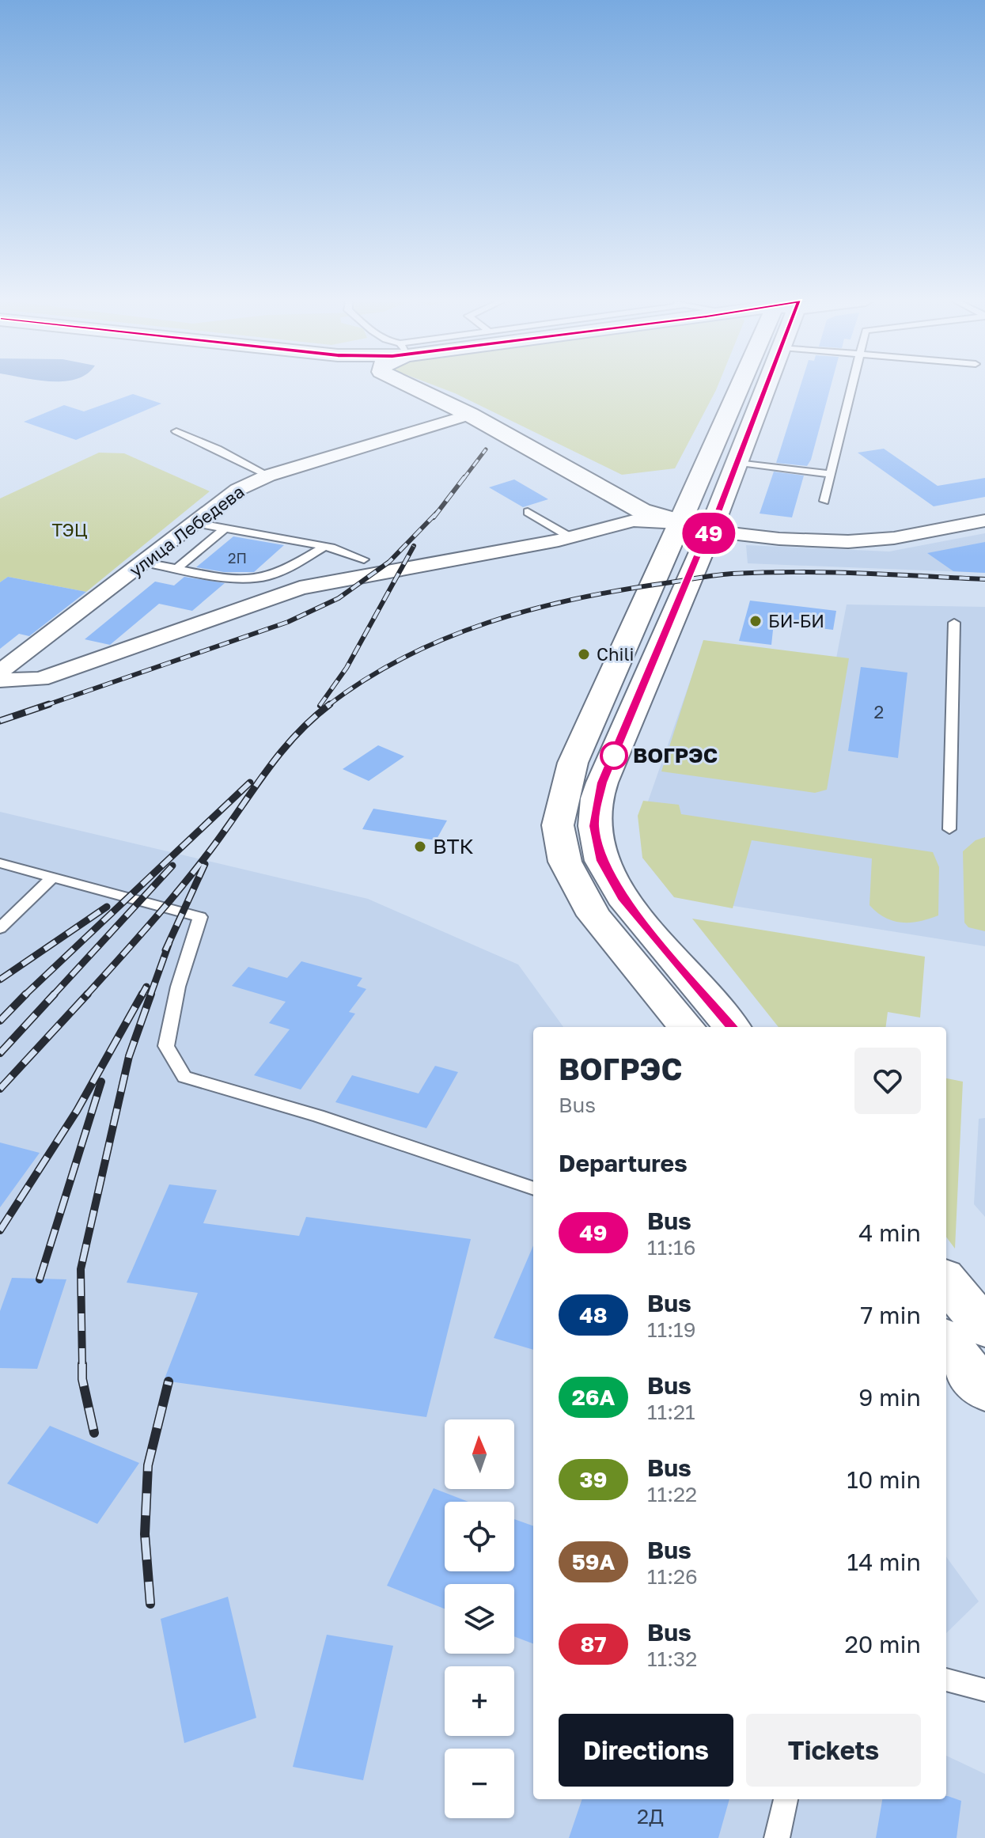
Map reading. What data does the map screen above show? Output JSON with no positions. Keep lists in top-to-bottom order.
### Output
{
  "streets": {
    "street": ["улица Лебедева"]
  },
  "parks": ["ТЭЦ"],
  "places": [
    "БИ-БИ",
    "Chili",
    "ВОГРЭС",
    "ВТК"
  ],
  "lines": ["bus line 49"],
  "house_numbers": ["2П", "2", "2Д"],
  "north": "top",
  "page": {
    "on_map": "49",
    "heading": [
      ["ВОГРЭС", "Bus"],
      "Departures"
    ],
    "list": [
      {
        "mark": "49",
        "name": "Bus",
        "note": "11:16",
        "value": "4 min"
      },
      {
        "mark": "48",
        "name": "Bus",
        "note": "11:19",
        "value": "7 min"
      },
      {
        "mark": "26А",
        "name": "Bus",
        "note": "11:21",
        "value": "9 min"
      },
      {
        "mark": "39",
        "name": "Bus",
        "note": "11:22",
        "value": "10 min"
      },
      {
        "mark": "59А",
        "name": "Bus",
        "note": "11:26",
        "value": "14 min"
      },
      {
        "mark": "87",
        "name": "Bus",
        "note": "11:32",
        "value": "20 min"
      }
    ],
    "map_buttons": ["+", "−"],
    "buttons": ["Directions", "Tickets"]
  }
}
